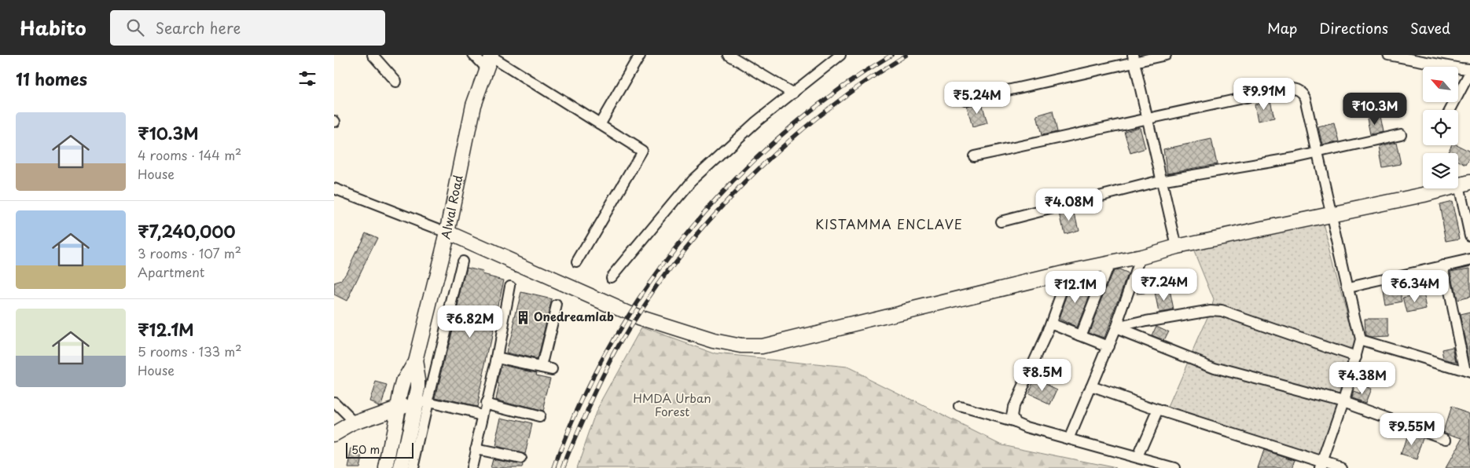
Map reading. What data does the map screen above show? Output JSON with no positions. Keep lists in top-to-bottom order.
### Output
{
  "streets": {
    "street": ["Alwal Road"]
  },
  "districts": ["KISTAMMA ENCLAVE"],
  "parks": ["HMDA Urban Forest"],
  "places": {
    "building": ["Onedreamlab"]
  },
  "scale_bar": "50 m",
  "north": "top left",
  "page": {
    "header": "Habito",
    "search": "Search here",
    "nav": ["Map", "Directions", "Saved"],
    "heading": "11 homes",
    "price": [
      "₹9.91M",
      "₹5.24M",
      "₹10.3M",
      "₹4.08M",
      "₹7.24M",
      "₹6.34M",
      "₹12.1M",
      "₹6.82M",
      "₹8.5M",
      "₹4.38M",
      "₹9.55M"
    ],
    "list": [
      {
        "name": "₹10.3M",
        "note": "4 rooms · 144 m² · House"
      },
      {
        "name": "₹7,240,000",
        "note": "3 rooms · 107 m² · Apartment"
      },
      {
        "name": "₹12.1M",
        "note": "5 rooms · 133 m² · House"
      }
    ],
    "scale": "50 m"
  }
}
